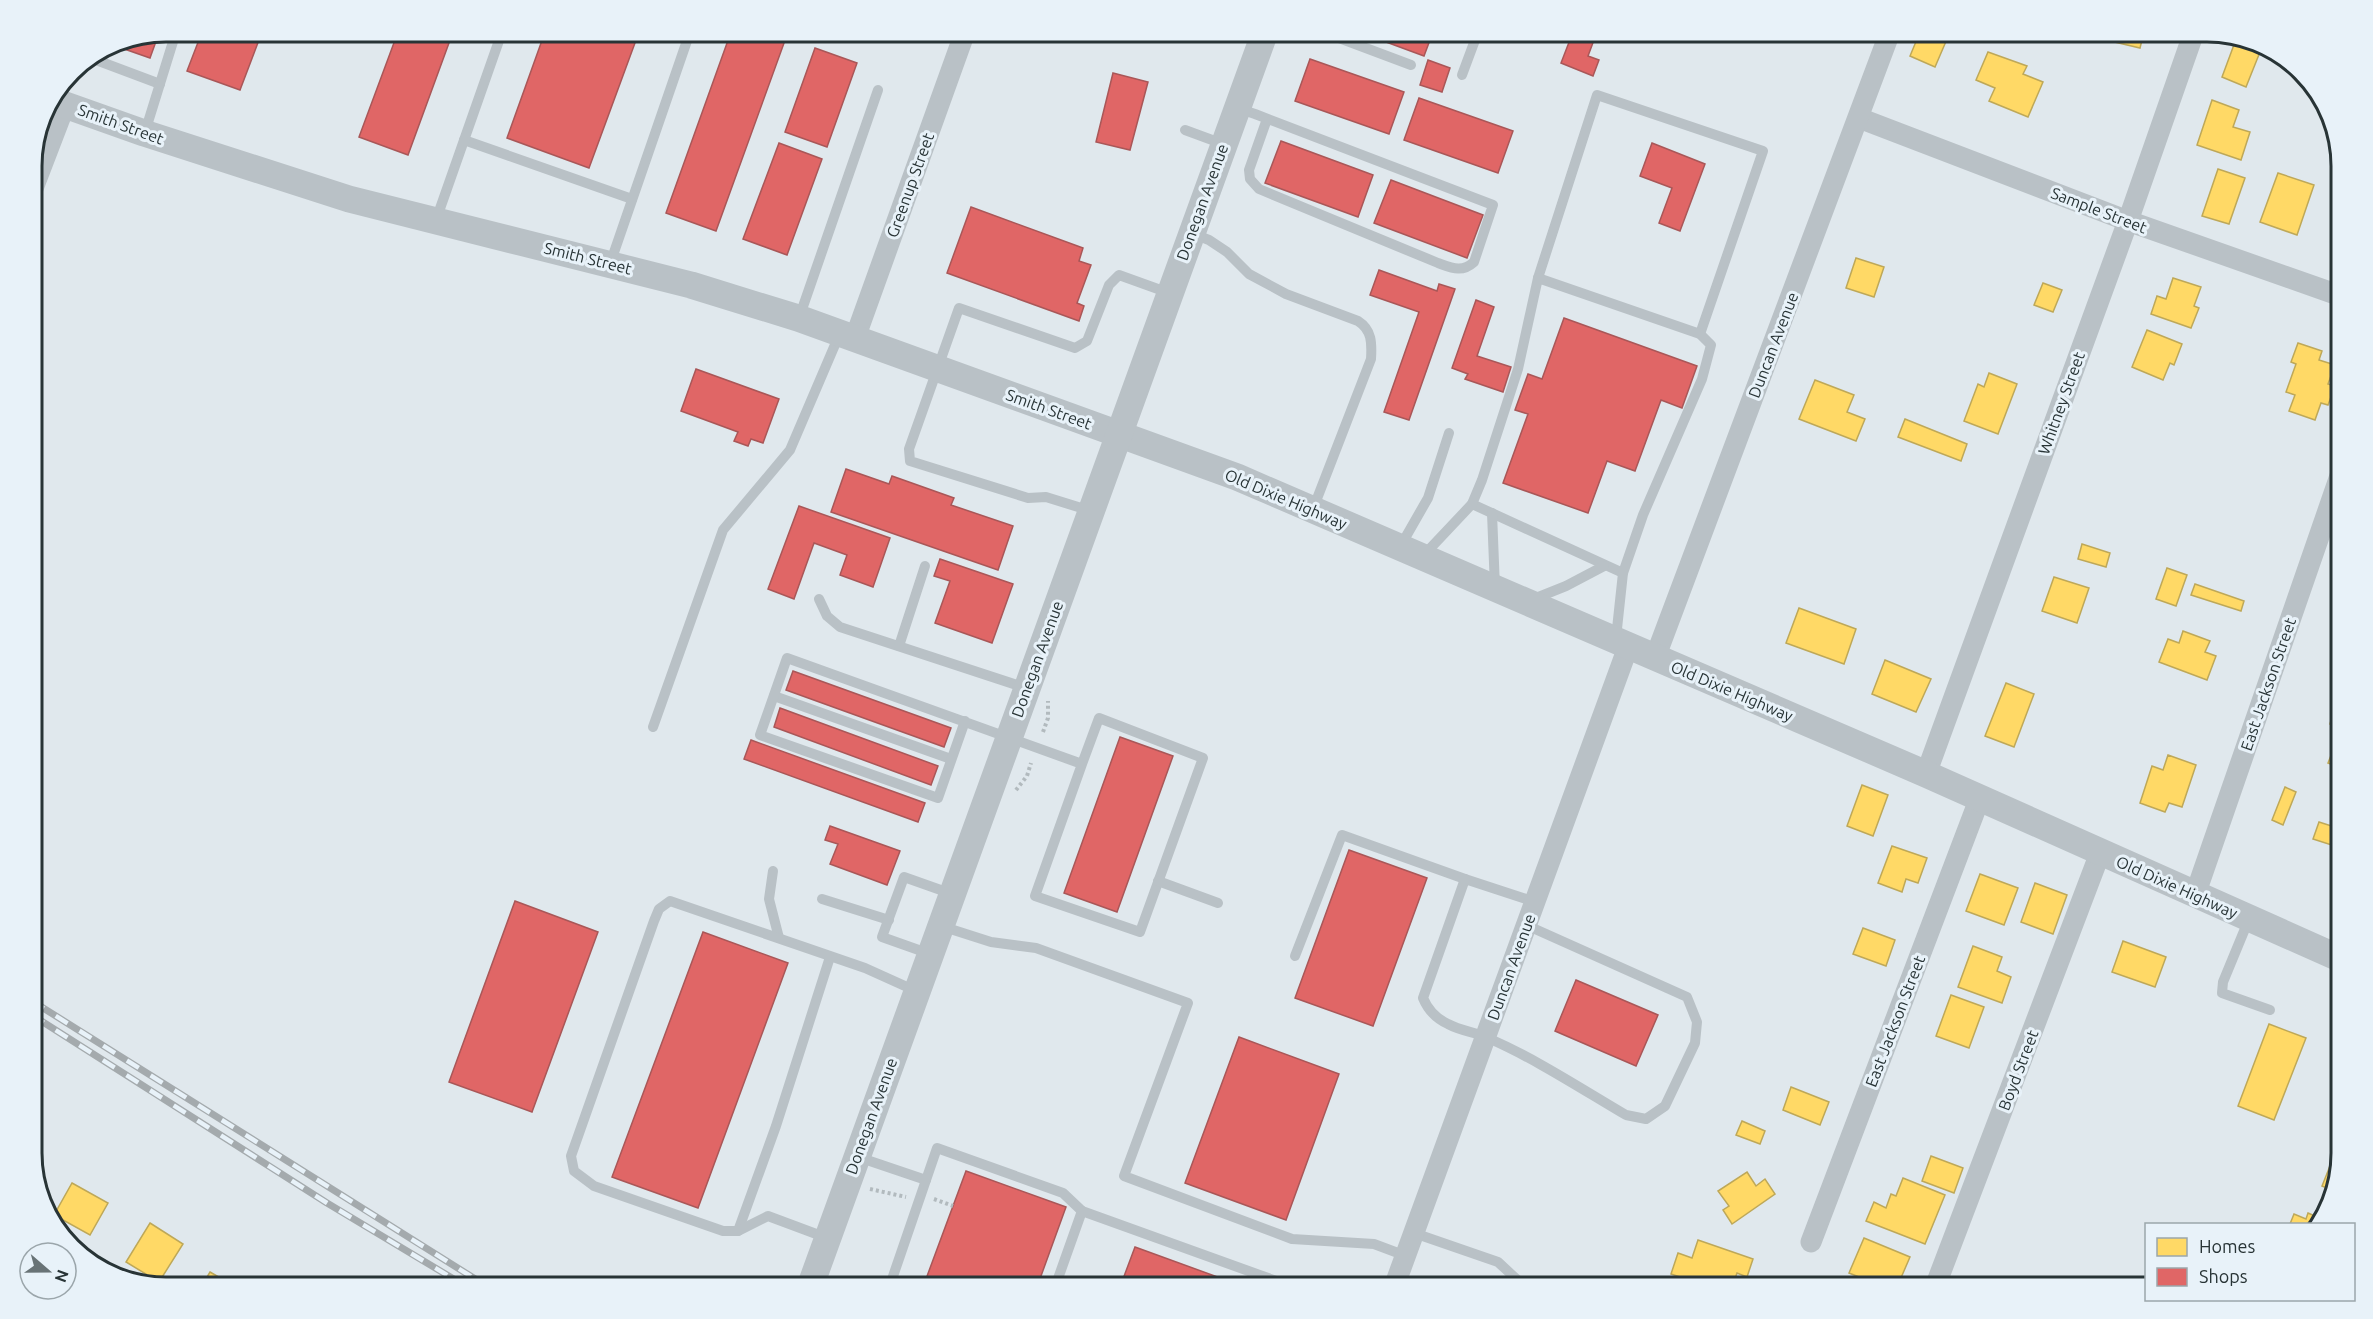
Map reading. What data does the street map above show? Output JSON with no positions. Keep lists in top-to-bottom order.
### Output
{
  "streets": {
    "street": [
      "Smith Street",
      "Greenup Street",
      "Donegan Avenue",
      "Sample Street",
      "Duncan Avenue",
      "Whitney Street",
      "Old Dixie Highway",
      "East Jackson Street",
      "Boyd Street"
    ]
  },
  "crossings": [
    ["Smith Street", "Greenup Street"],
    ["Smith Street", "Donegan Avenue"],
    ["Smith Street", "Old Dixie Highway"],
    ["Donegan Avenue", "Old Dixie Highway"],
    ["Sample Street", "Duncan Avenue"],
    ["Sample Street", "Whitney Street"],
    ["Duncan Avenue", "Old Dixie Highway"],
    ["Whitney Street", "Old Dixie Highway"],
    ["Old Dixie Highway", "East Jackson Street"],
    ["Old Dixie Highway", "Boyd Street"]
  ],
  "legend": ["Homes", "Shops"],
  "north": "right"
}
